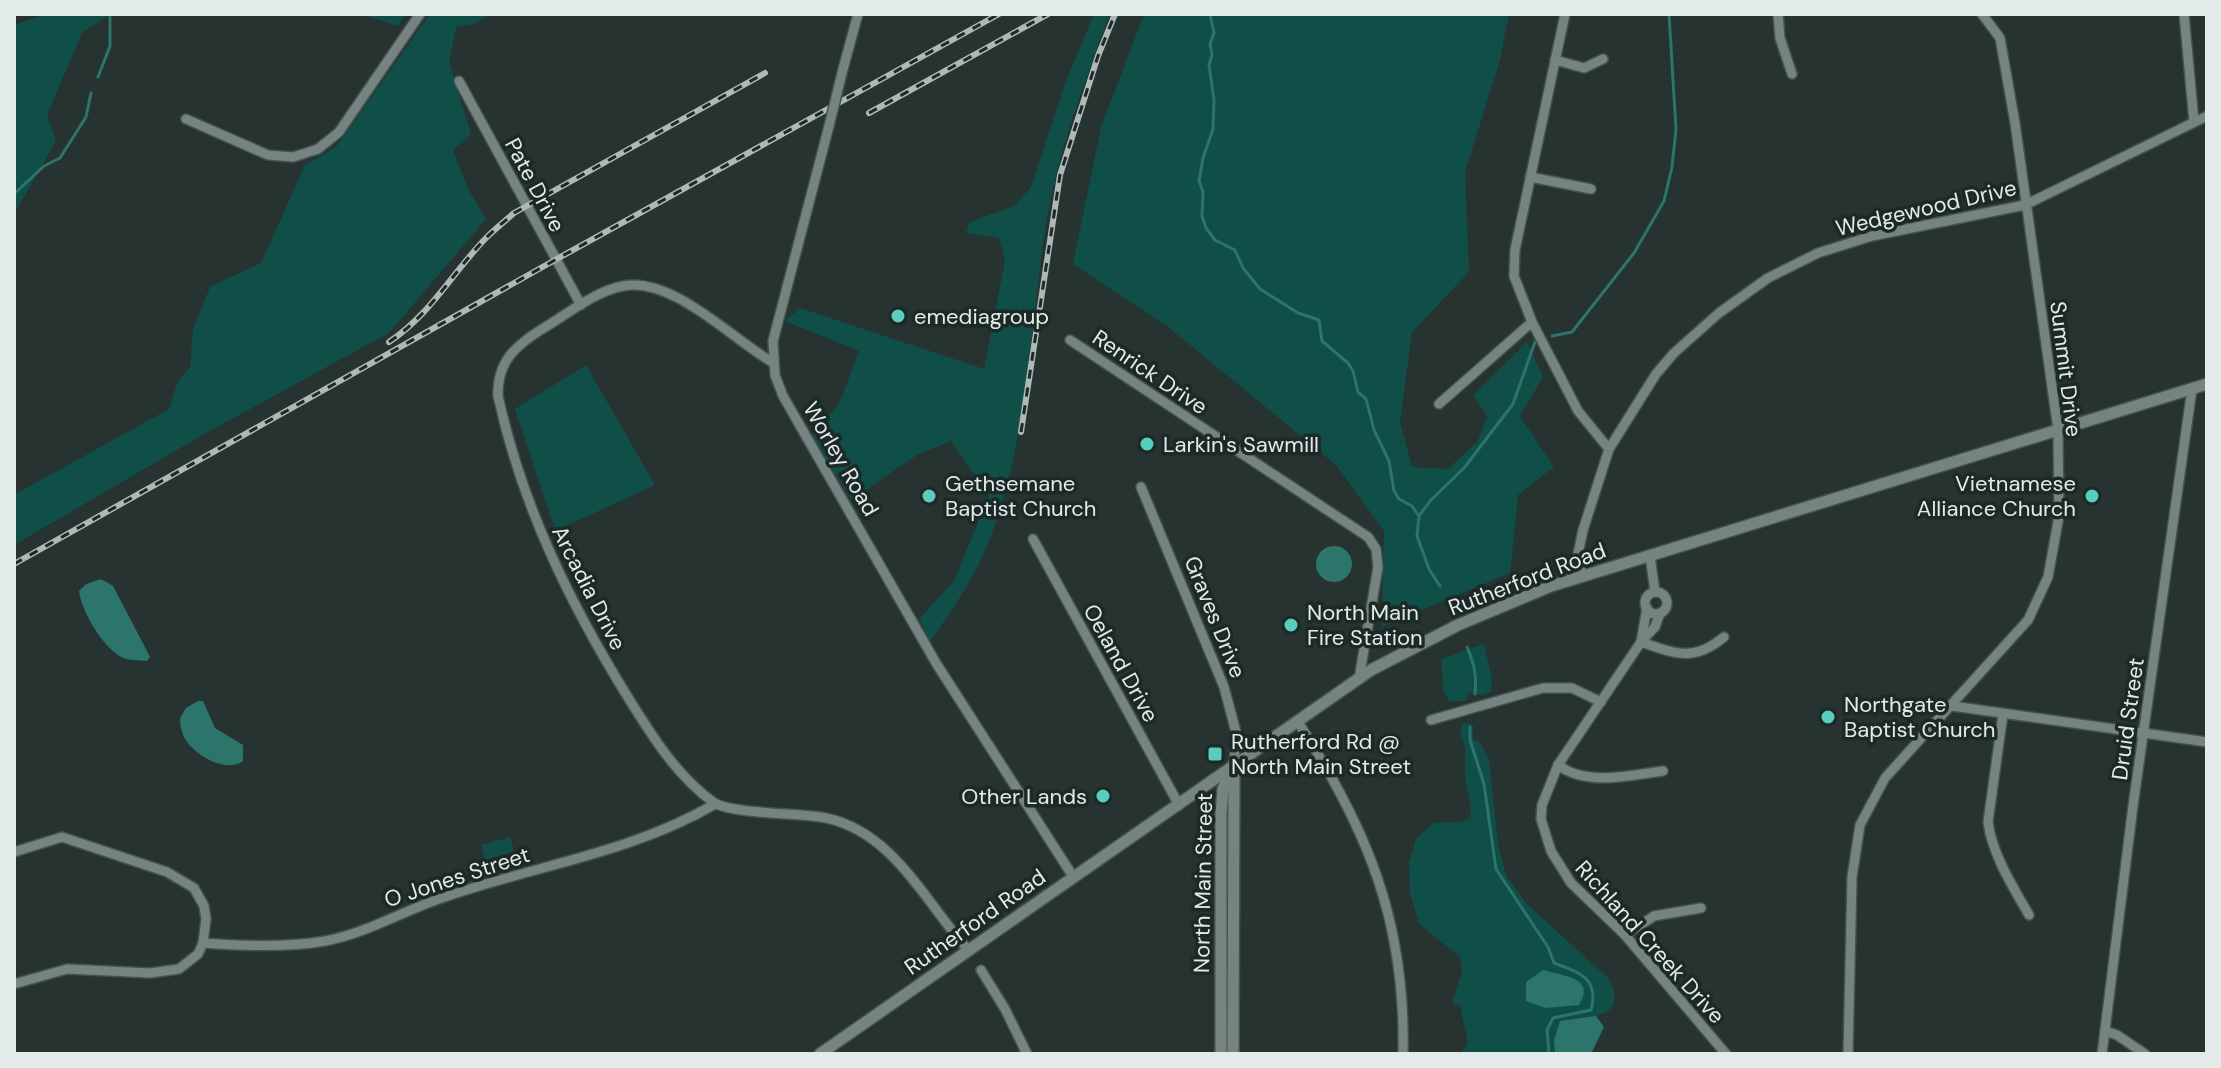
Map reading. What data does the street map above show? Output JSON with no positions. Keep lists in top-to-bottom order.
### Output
{
  "streets": {
    "street": [
      "Pate Drive",
      "Wedgewood Drive",
      "Summit Drive",
      "Renrick Drive",
      "Worley Road",
      "Rutherford Road",
      "Arcadia Drive",
      "Graves Drive",
      "Oeland Drive",
      "Druid Street",
      "O Jones Street",
      "North Main Street",
      "Richland Creek Drive"
    ]
  },
  "crossings": [
    ["Pate Drive", "Arcadia Drive"],
    ["Wedgewood Drive", "Summit Drive"],
    ["Wedgewood Drive", "Rutherford Road"],
    ["Summit Drive", "Rutherford Road"],
    ["Renrick Drive", "Rutherford Road"],
    ["Worley Road", "Rutherford Road"],
    ["Worley Road", "Arcadia Drive"],
    ["Rutherford Road", "Graves Drive"],
    ["Rutherford Road", "Oeland Drive"],
    ["Rutherford Road", "Druid Street"],
    ["Rutherford Road", "North Main Street"],
    ["Arcadia Drive", "O Jones Street"],
    ["Graves Drive", "North Main Street"]
  ],
  "places": {
    "other": [
      "emediagroup",
      "Larkin's Sawmill",
      "Gethsemane Baptist Church",
      "Vietnamese Alliance Church",
      "North Main Fire Station",
      "Northgate Baptist Church",
      "Other Lands"
    ],
    "transit": ["Rutherford Rd @ North Main Street"]
  }
}
